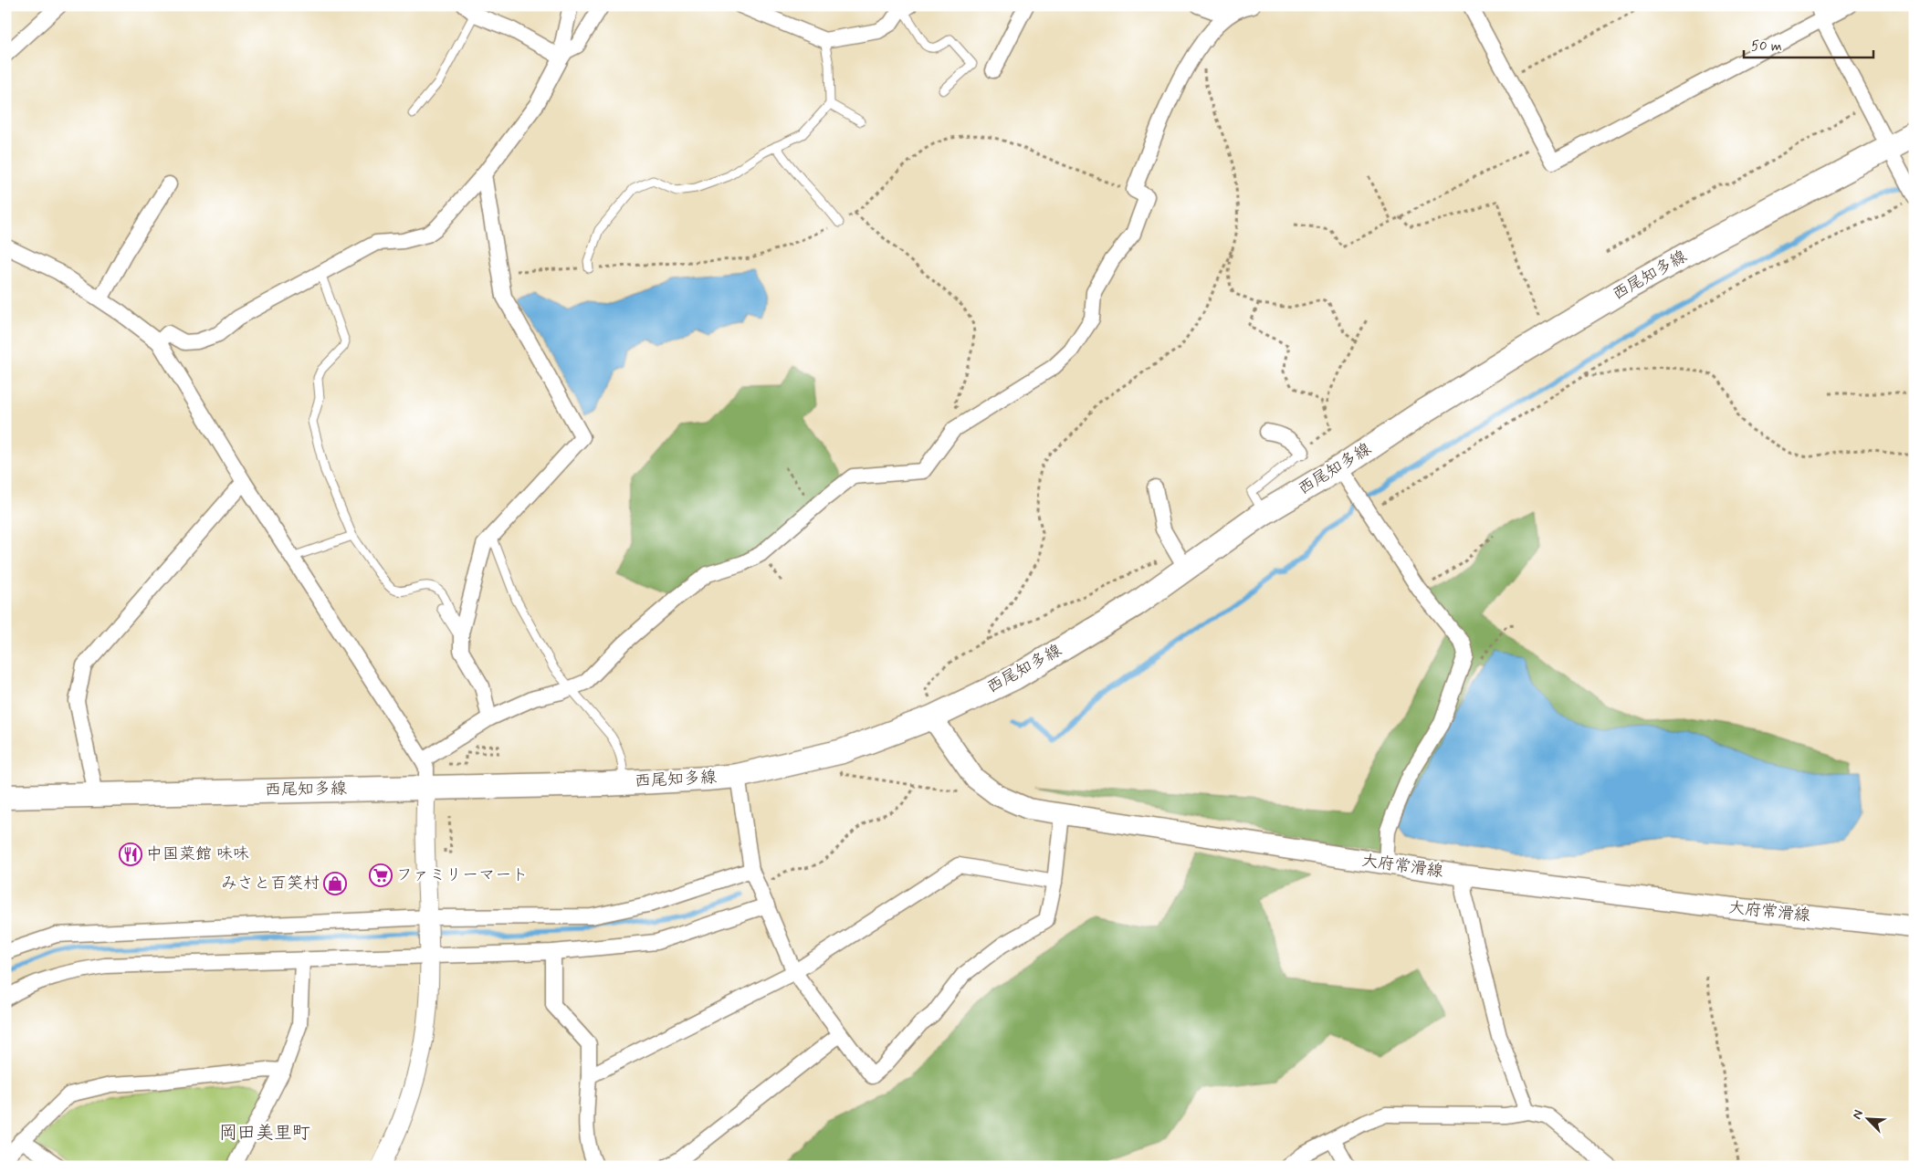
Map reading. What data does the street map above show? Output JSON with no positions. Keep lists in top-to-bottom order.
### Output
{
  "streets": {
    "main road": ["西尾知多線", "大府常滑線"]
  },
  "crossings": [
    ["西尾知多線", "大府常滑線"]
  ],
  "districts": ["岡田美里町"],
  "places": {
    "restaurant": ["中国菜館 味味"],
    "supermarket": ["ファミリーマート"],
    "shop": ["みさと百笑村"]
  },
  "scale_bar": "50 m",
  "north": "top left"
}
